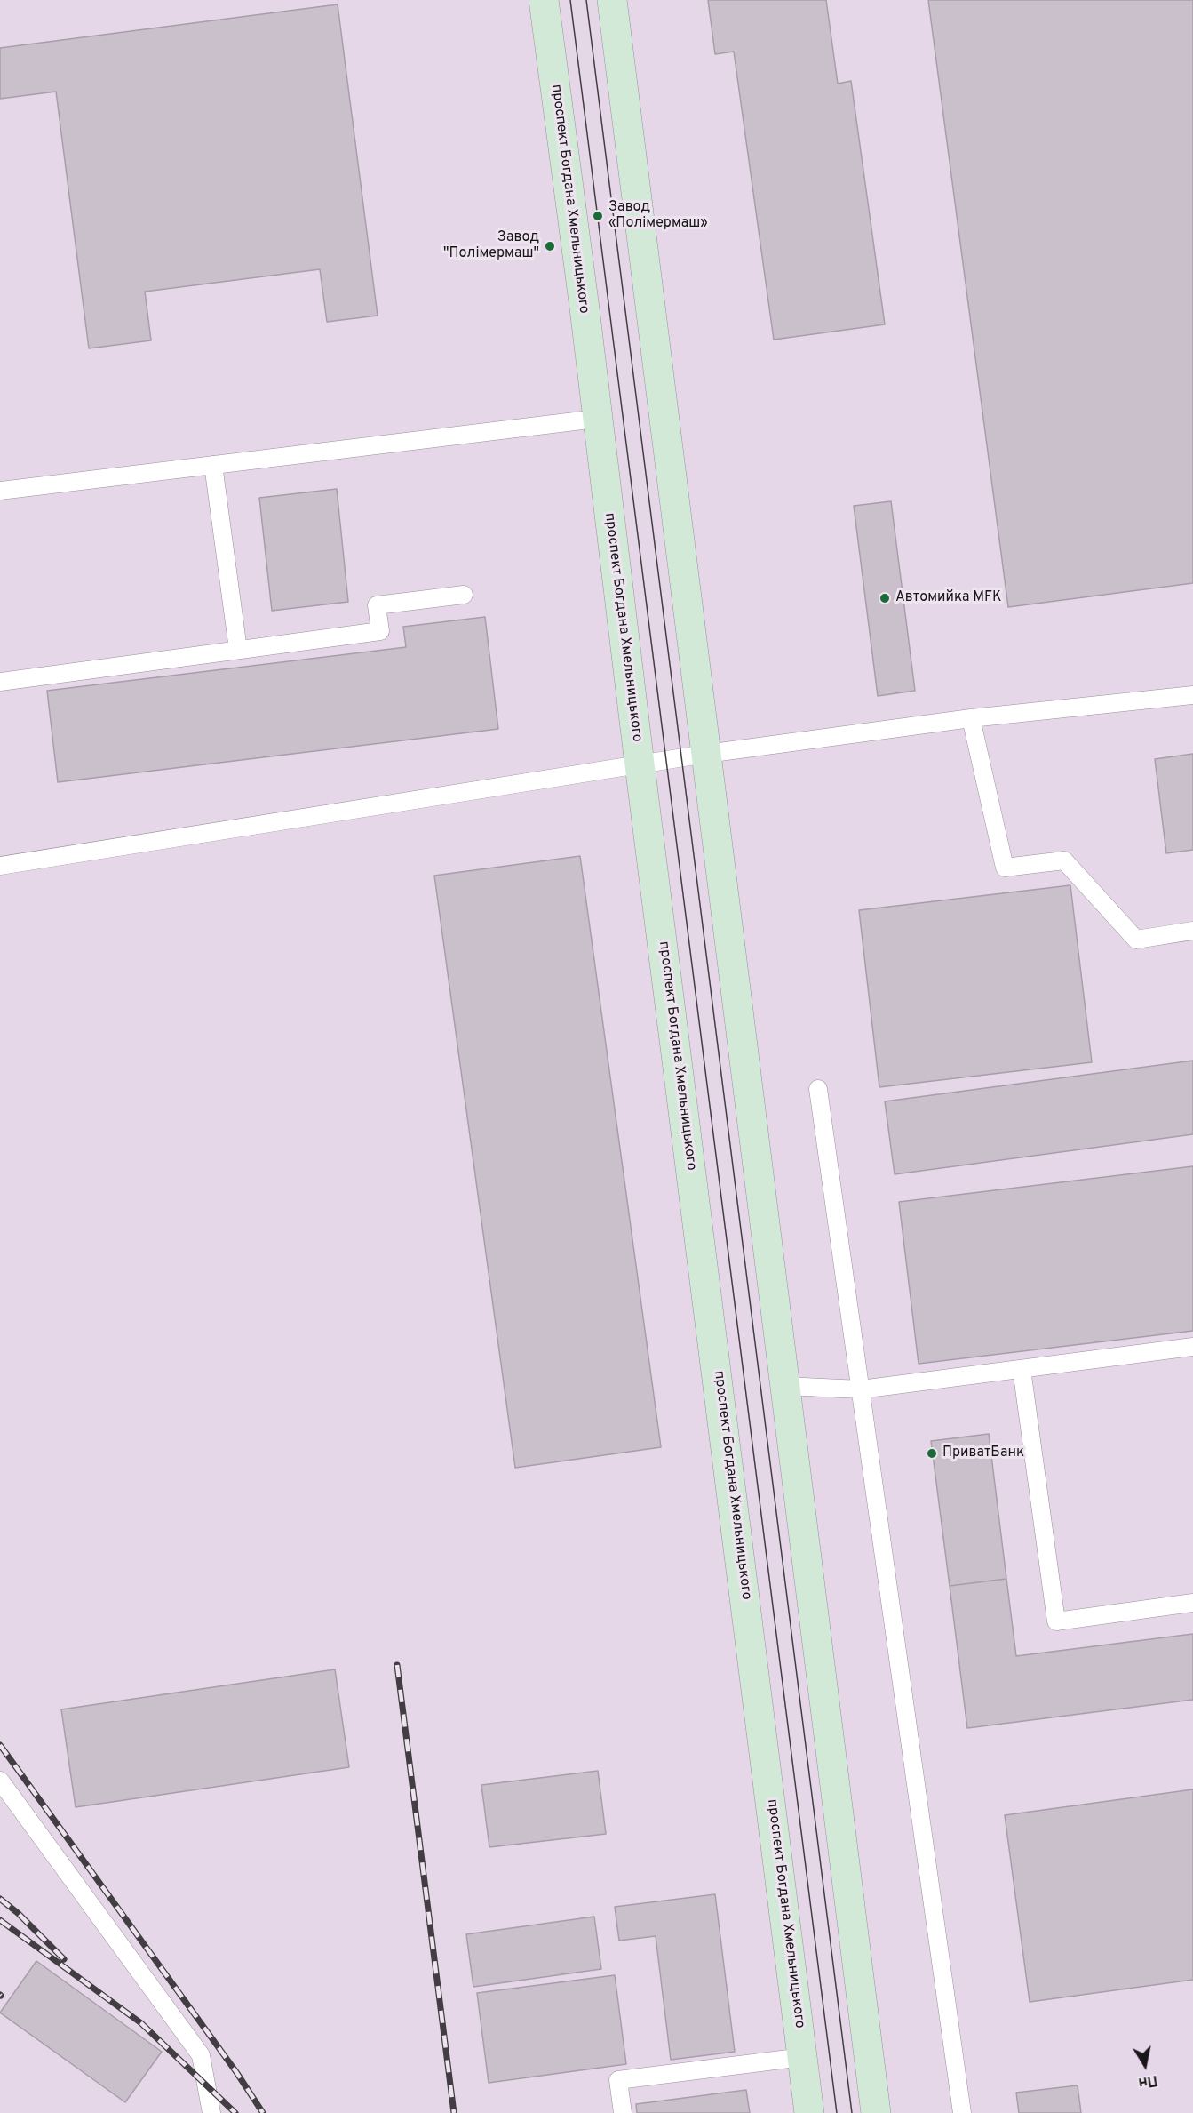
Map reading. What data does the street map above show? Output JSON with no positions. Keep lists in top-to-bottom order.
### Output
{
  "streets": {
    "main road": ["проспект Богдана Хмельницького"]
  },
  "places": [
    "Завод «Полімермаш»",
    "Завод \"Полімермаш\"",
    "Автомийка MFK",
    "ПриватБанк"
  ],
  "north": "bottom"
}
